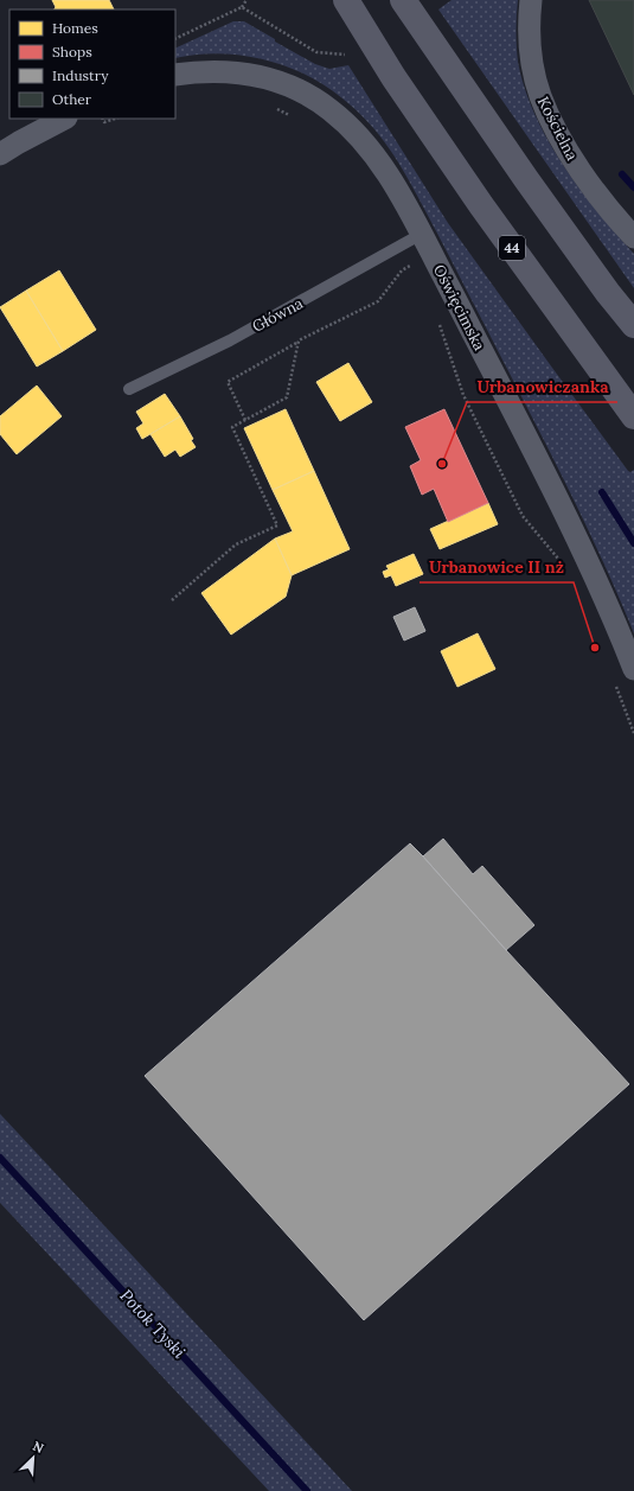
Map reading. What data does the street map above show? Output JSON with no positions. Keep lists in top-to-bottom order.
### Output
{
  "streets": {
    "highway": ["44"],
    "street": ["Kościelna", "Oświęcimska"],
    "lane": ["Główna"]
  },
  "crossings": [
    ["Oświęcimska", "Główna"]
  ],
  "water": ["Potok Tyski"],
  "places": ["Urbanowiczanka", "Urbanowice II nż"],
  "legend": [
    "Homes",
    "Shops",
    "Industry",
    "Other"
  ],
  "north": "top right"
}
